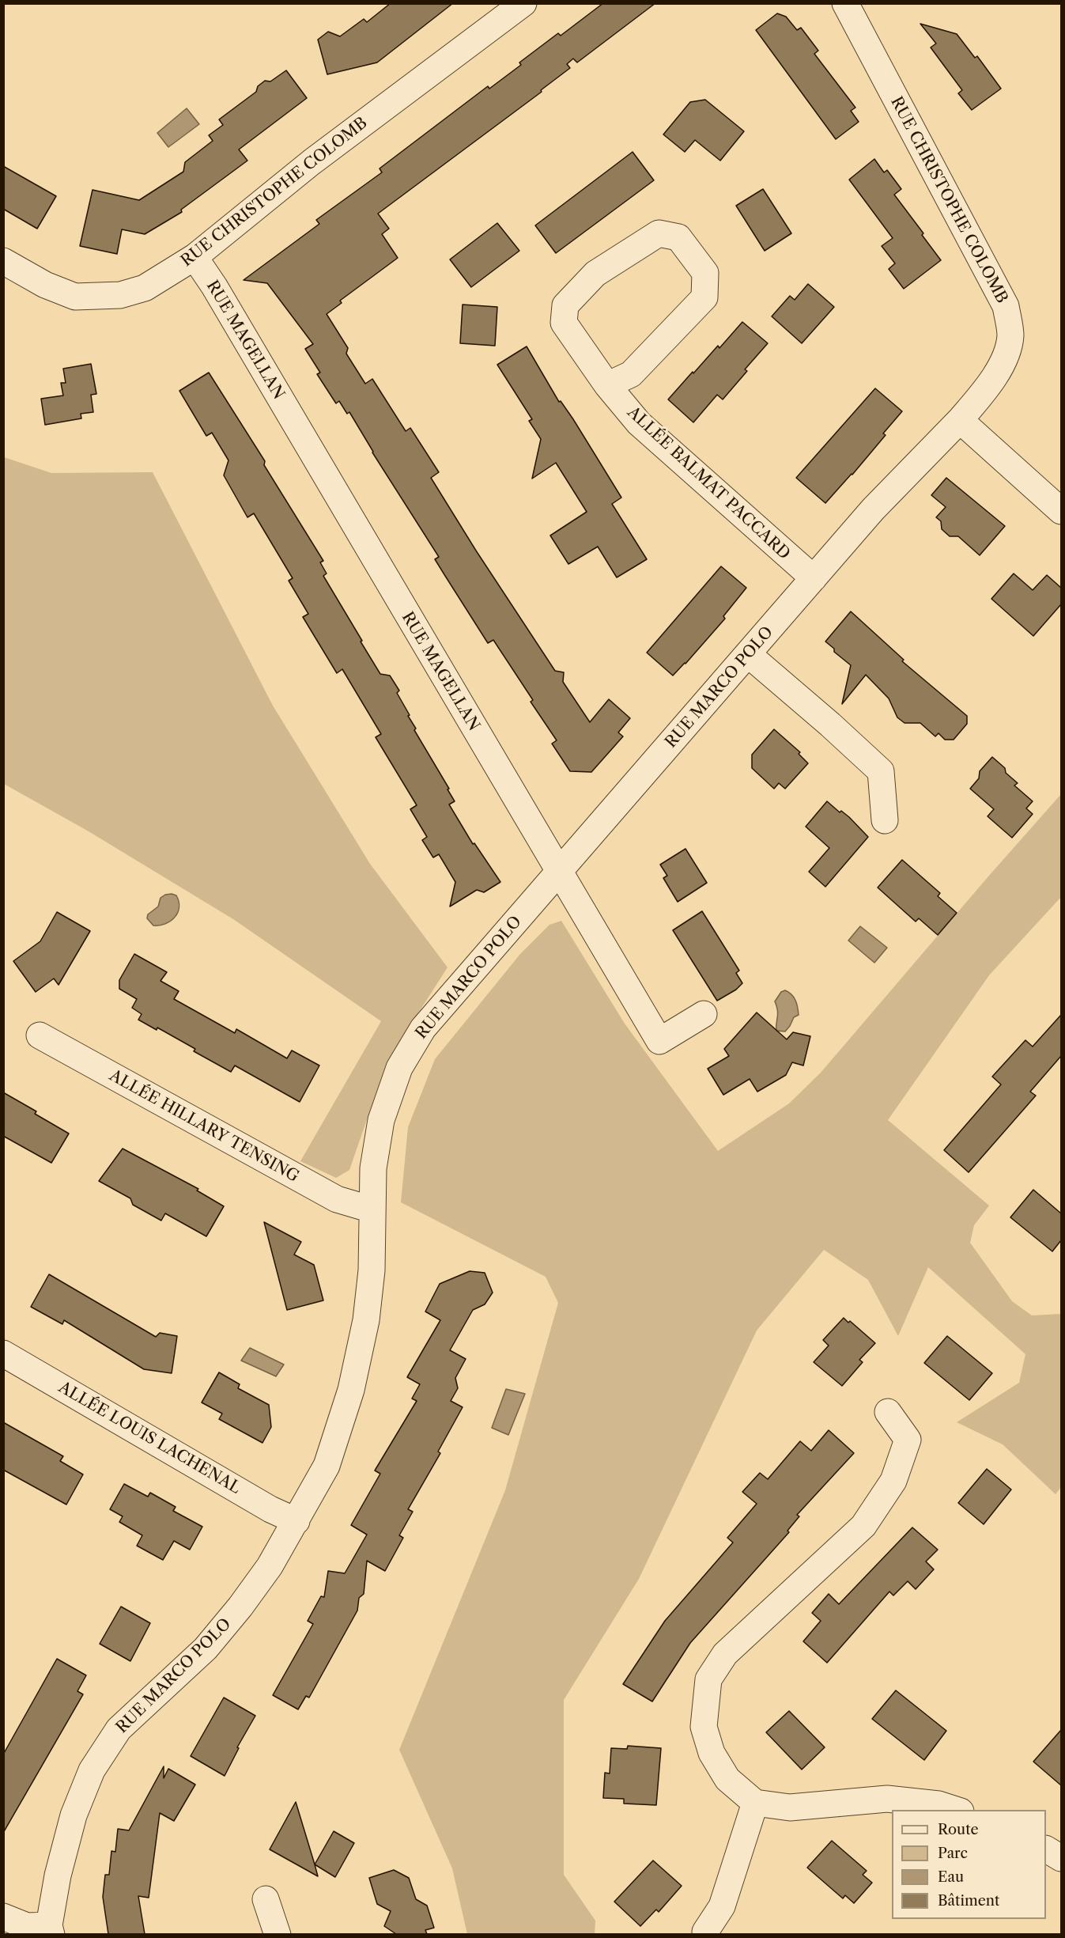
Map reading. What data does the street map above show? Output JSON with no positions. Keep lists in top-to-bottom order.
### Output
{
  "streets": {
    "street": [
      "RUE CHRISTOPHE COLOMB",
      "RUE MAGELLAN",
      "ALLÉE BALMAT PACCARD",
      "RUE MARCO POLO",
      "ALLÉE HILLARY TENSING",
      "ALLÉE LOUIS LACHENAL"
    ]
  },
  "crossings": [
    ["RUE CHRISTOPHE COLOMB", "RUE MAGELLAN"],
    ["RUE CHRISTOPHE COLOMB", "RUE MARCO POLO"],
    ["RUE MAGELLAN", "RUE MARCO POLO"],
    ["ALLÉE BALMAT PACCARD", "RUE MARCO POLO"],
    ["RUE MARCO POLO", "ALLÉE HILLARY TENSING"],
    ["RUE MARCO POLO", "ALLÉE LOUIS LACHENAL"]
  ],
  "legend": [
    "Route",
    "Parc",
    "Eau",
    "Bâtiment"
  ]
}
